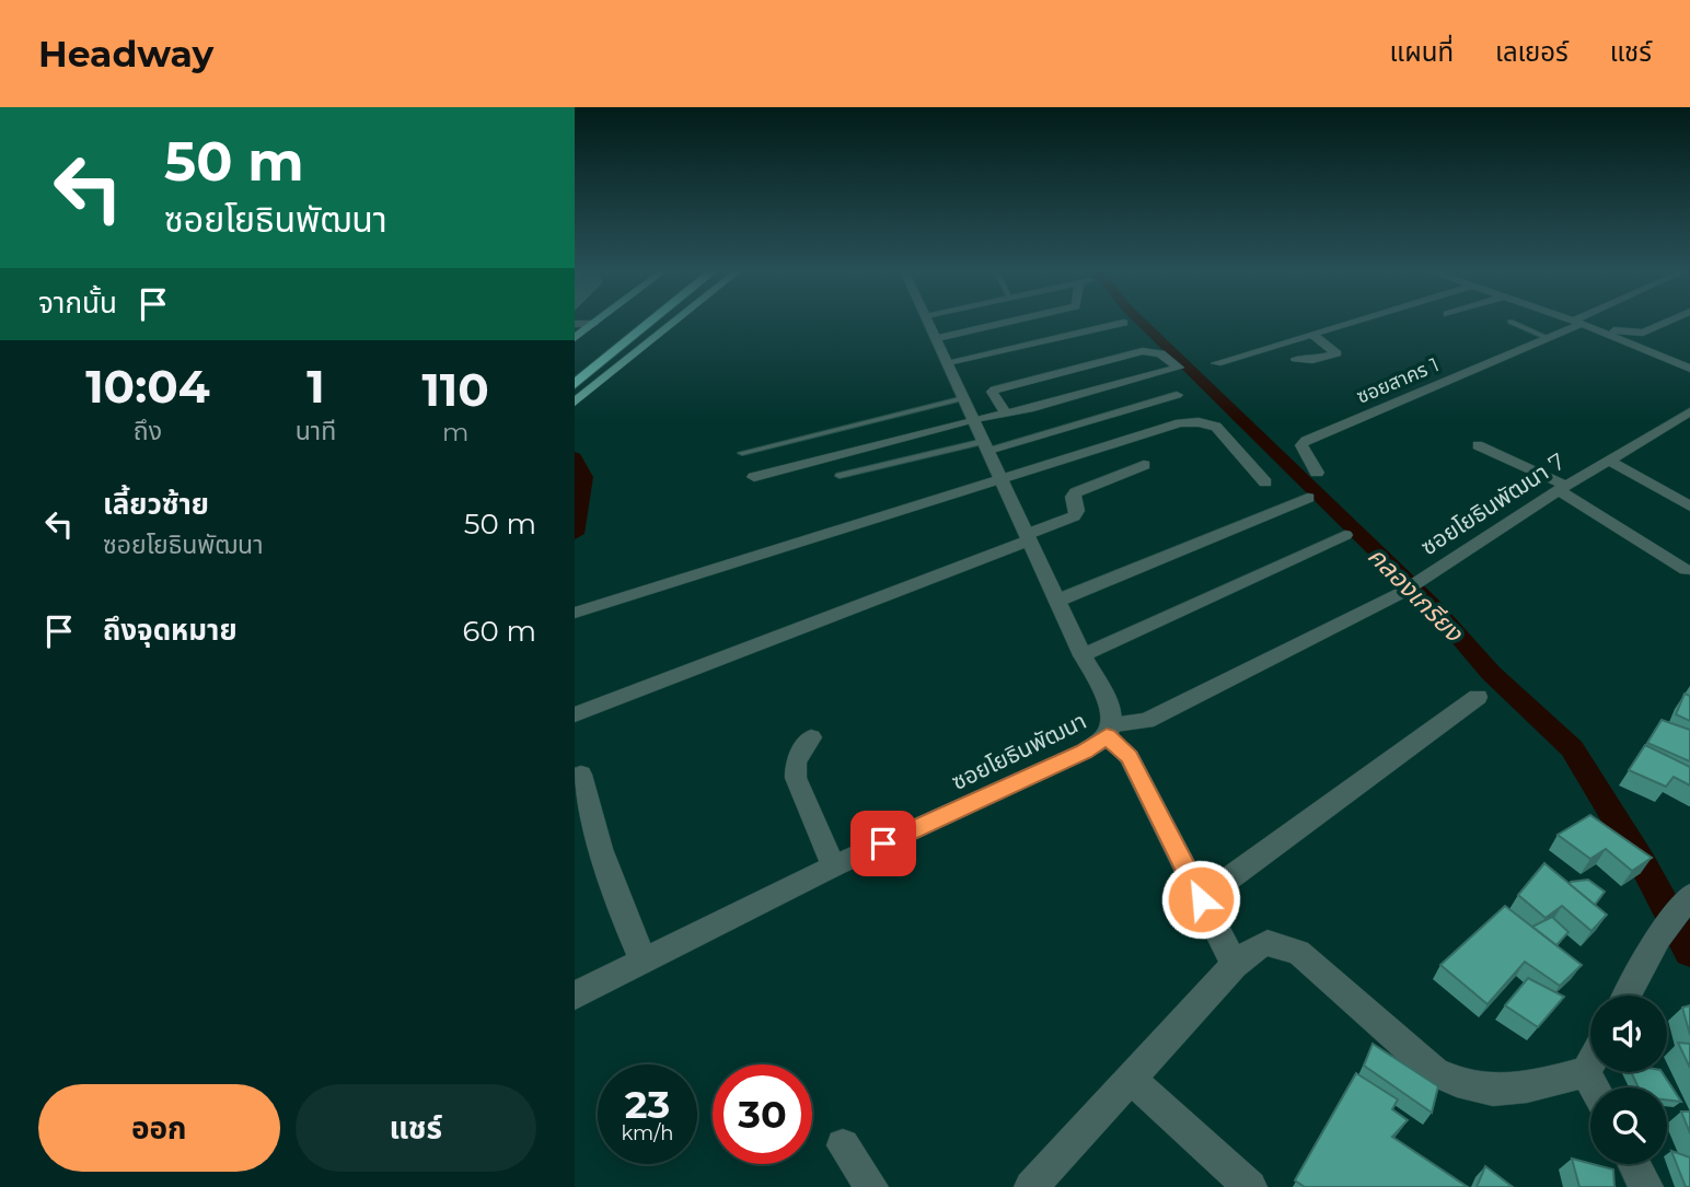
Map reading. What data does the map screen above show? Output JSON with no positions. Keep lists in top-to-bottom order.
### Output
{
  "streets": {
    "street": ["ซอยสาคร 1", "ซอยโยธินพัฒนา 7", "ซอยโยธินพัฒนา"]
  },
  "crossings": [
    ["ซอยโยธินพัฒนา 7", "ซอยโยธินพัฒนา"]
  ],
  "water": ["คลองเกรียง"],
  "page": {
    "header": "Headway",
    "nav": ["แผนที่", "เลเยอร์", "แชร์"],
    "turn": ["50 m", "ซอยโยธินพัฒนา"],
    "then": "จากนั้น",
    "eta": [
      "10:04",
      "ถึง",
      "1",
      "นาที",
      "110",
      "m"
    ],
    "list": [
      {
        "name": "เลี้ยวซ้าย",
        "note": "ซอยโยธินพัฒนา",
        "value": "50 m"
      },
      {
        "name": "ถึงจุดหมาย",
        "value": "60 m"
      }
    ],
    "speed": "23 km/h",
    "limit": "30",
    "buttons": ["ออก", "แชร์"]
  }
}
